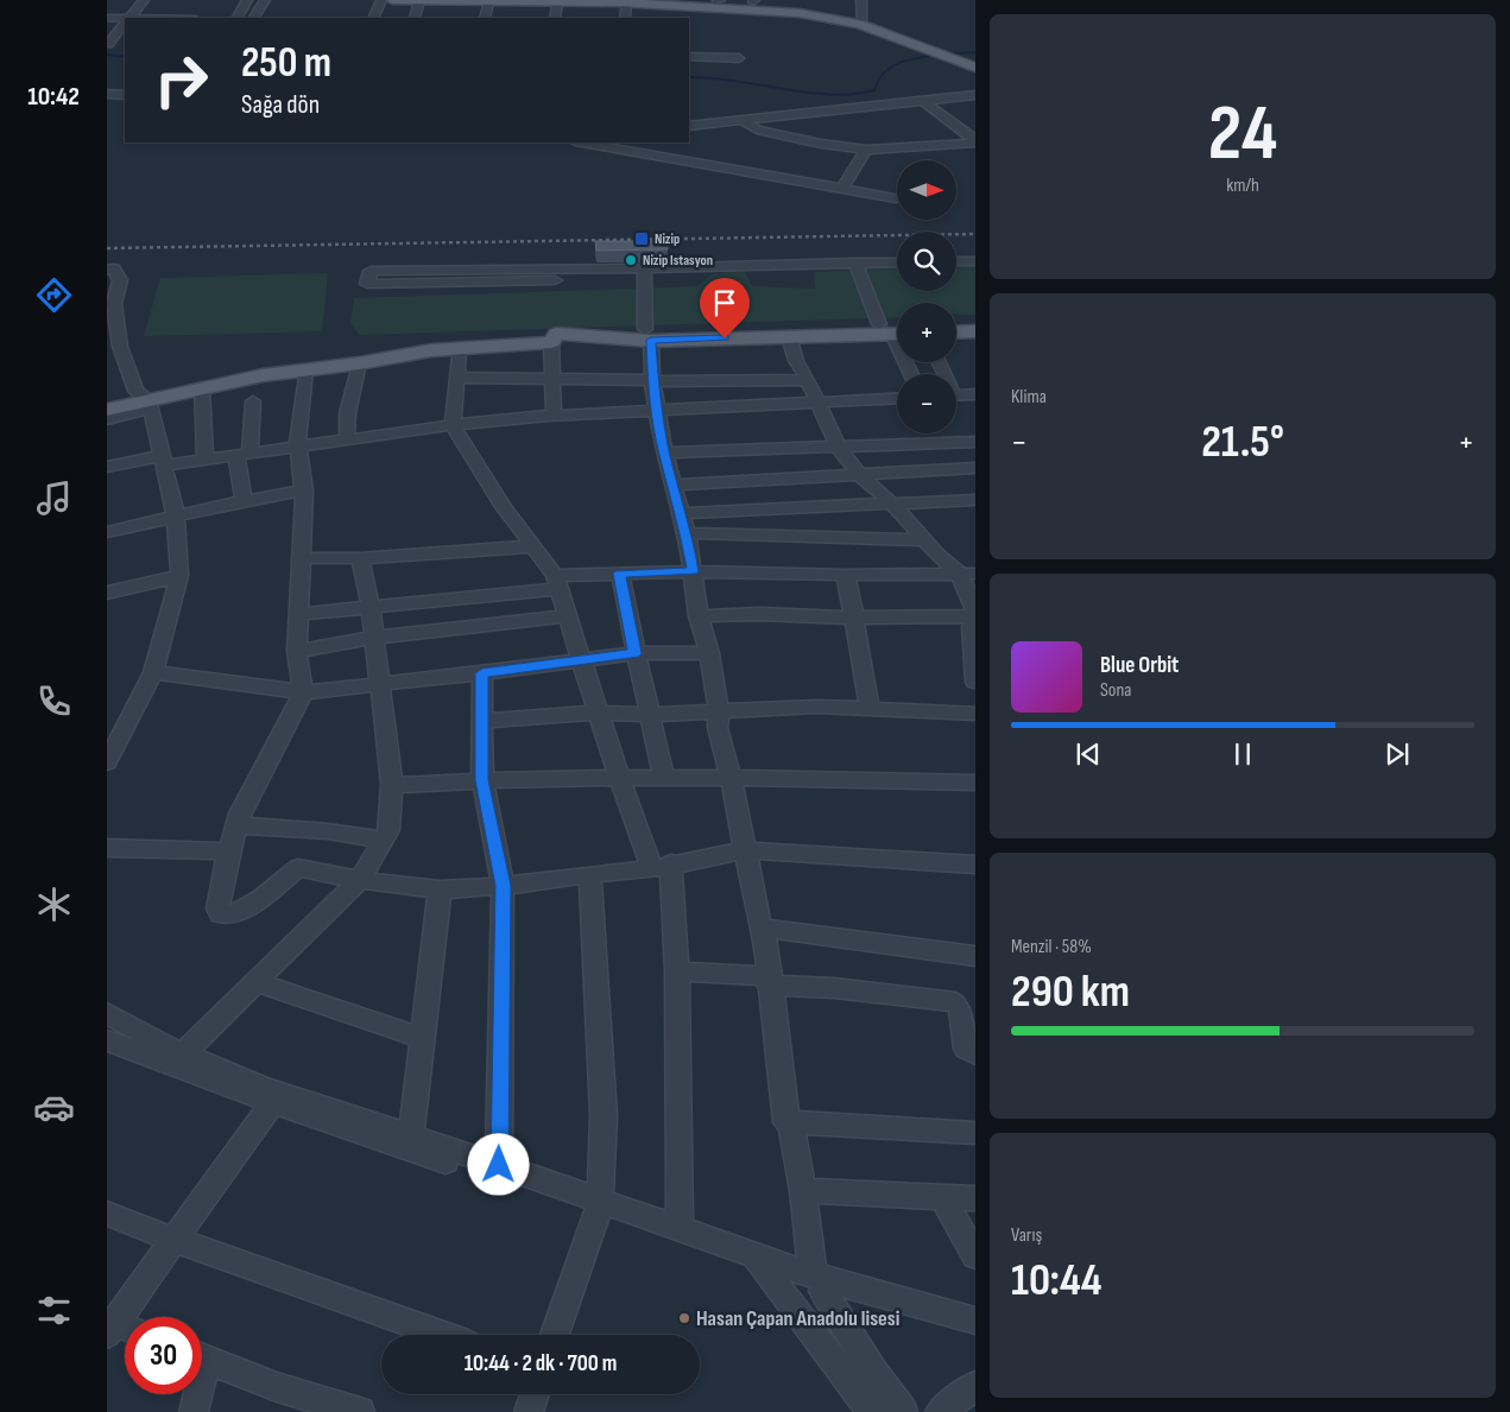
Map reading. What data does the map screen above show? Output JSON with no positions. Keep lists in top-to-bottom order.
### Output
{
  "places": {
    "transit": ["Nizip"],
    "other": ["Nizip Istasyon", "Hasan Çapan Anadolu lisesi"]
  },
  "north": "right",
  "page": {
    "tabs": "10:42",
    "tile": [
      ["24", "km/h"],
      "Klima",
      ["Menzil · 58%", "290 km"],
      ["Varış", "10:44"]
    ],
    "turn": ["250 m", "Sağa dön"],
    "map_buttons": ["+", "−"],
    "heat": ["−", "21.5°", "+"],
    "song": ["Blue Orbit", "Sona"],
    "limit": "30",
    "trip": "10:44 · 2 dk · 700 m"
  }
}
